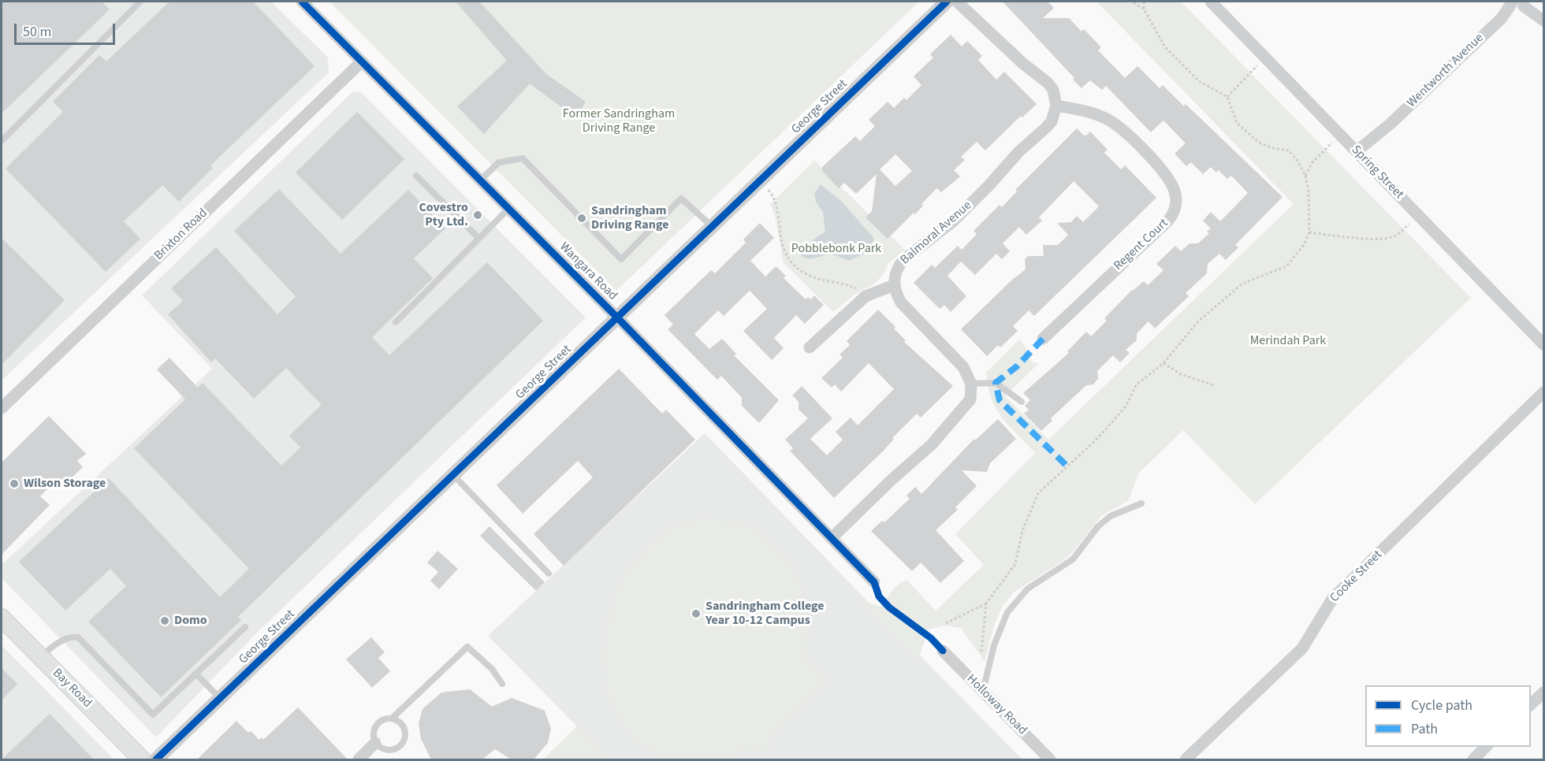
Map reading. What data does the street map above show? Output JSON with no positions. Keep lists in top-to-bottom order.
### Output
{
  "streets": {
    "main road": ["Bay Road"],
    "street": [
      "Wentworth Avenue",
      "George Street",
      "Spring Street",
      "Balmoral Avenue",
      "Brixton Road",
      "Regent Court",
      "Wangara Road",
      "Cooke Street",
      "Holloway Road"
    ]
  },
  "crossings": [
    ["Wentworth Avenue", "Spring Street"],
    ["George Street", "Wangara Road"],
    ["Balmoral Avenue", "Regent Court"],
    ["Brixton Road", "Wangara Road"]
  ],
  "parks": ["Former Sandringham Driving Range", "Pobblebonk Park", "Merindah Park"],
  "places": [
    "Covestro Pty Ltd.",
    "Sandringham Driving Range",
    "Wilson Storage",
    "Sandringham College Year 10-12 Campus",
    "Domo"
  ],
  "legend": ["Cycle path", "Path"],
  "scale_bar": "50 m"
}
